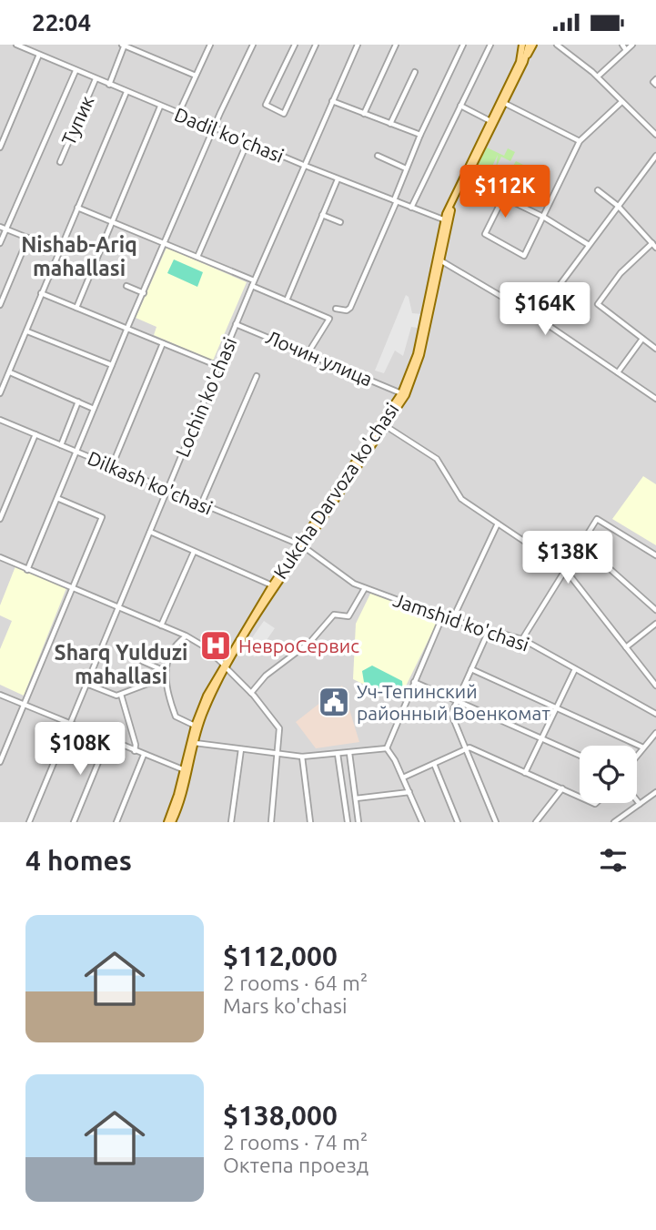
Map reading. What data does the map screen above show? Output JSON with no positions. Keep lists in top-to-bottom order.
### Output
{
  "streets": {
    "main road": ["Kukcha Darvoza ko'chasi"],
    "street": [
      "Тупик",
      "Dadil ko'chasi",
      "Лочин улица",
      "Lochin ko'chasi",
      "Dilkash ko'chasi",
      "Jamshid ko'chasi"
    ]
  },
  "crossings": [
    ["Тупик", "Dadil ko'chasi"],
    ["Dadil ko'chasi", "Lochin ko'chasi"],
    ["Dadil ko'chasi", "Kukcha Darvoza ko'chasi"],
    ["Лочин улица", "Lochin ko'chasi"],
    ["Лочин улица", "Kukcha Darvoza ko'chasi"],
    ["Lochin ko'chasi", "Dilkash ko'chasi"],
    ["Dilkash ko'chasi", "Kukcha Darvoza ko'chasi"],
    ["Dilkash ko'chasi", "Jamshid ko'chasi"],
    ["Kukcha Darvoza ko'chasi", "Jamshid ko'chasi"]
  ],
  "districts": ["Nishab-Ariq mahallasi", "Sharq Yulduzi mahallasi"],
  "places": {
    "hospital": ["НевроСервис"],
    "public building": ["Уч-Тепинский районный Военкомат"]
  },
  "page": {
    "status": "22:04",
    "price": [
      "$112K",
      "$164K",
      "$138K",
      "$108K"
    ],
    "heading": "4 homes",
    "list": [
      {
        "name": "$112,000",
        "note": "2 rooms · 64 m² · Mars ko'chasi"
      },
      {
        "name": "$138,000",
        "note": "2 rooms · 74 m² · Октепа проезд"
      }
    ]
  }
}
